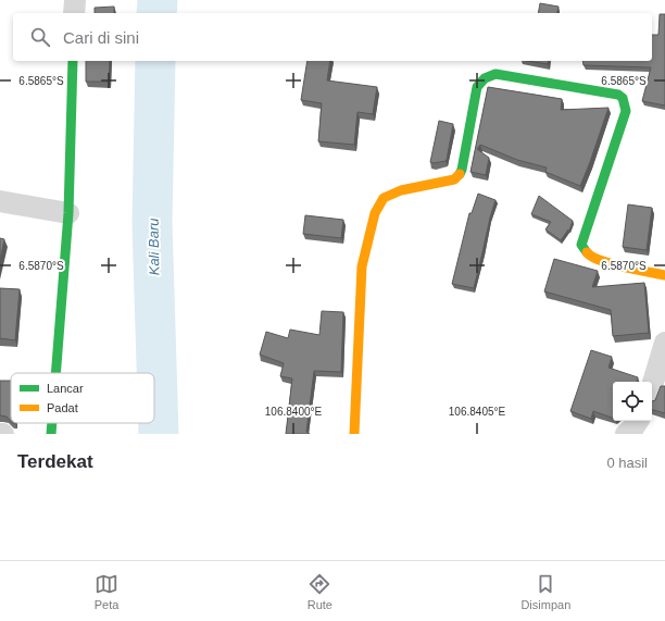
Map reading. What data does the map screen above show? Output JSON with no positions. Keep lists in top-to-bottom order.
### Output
{
  "water": ["Kali Baru"],
  "legend": ["Lancar", "Padat"],
  "page": {
    "search": "Cari di sini",
    "heading": ["Terdekat", "0 hasil"],
    "nav": ["Peta", "Rute", "Disimpan"]
  },
  "coordinates": [
    "6.5865°S",
    "6.5870°S",
    "106.8400°E",
    "106.8405°E"
  ]
}
